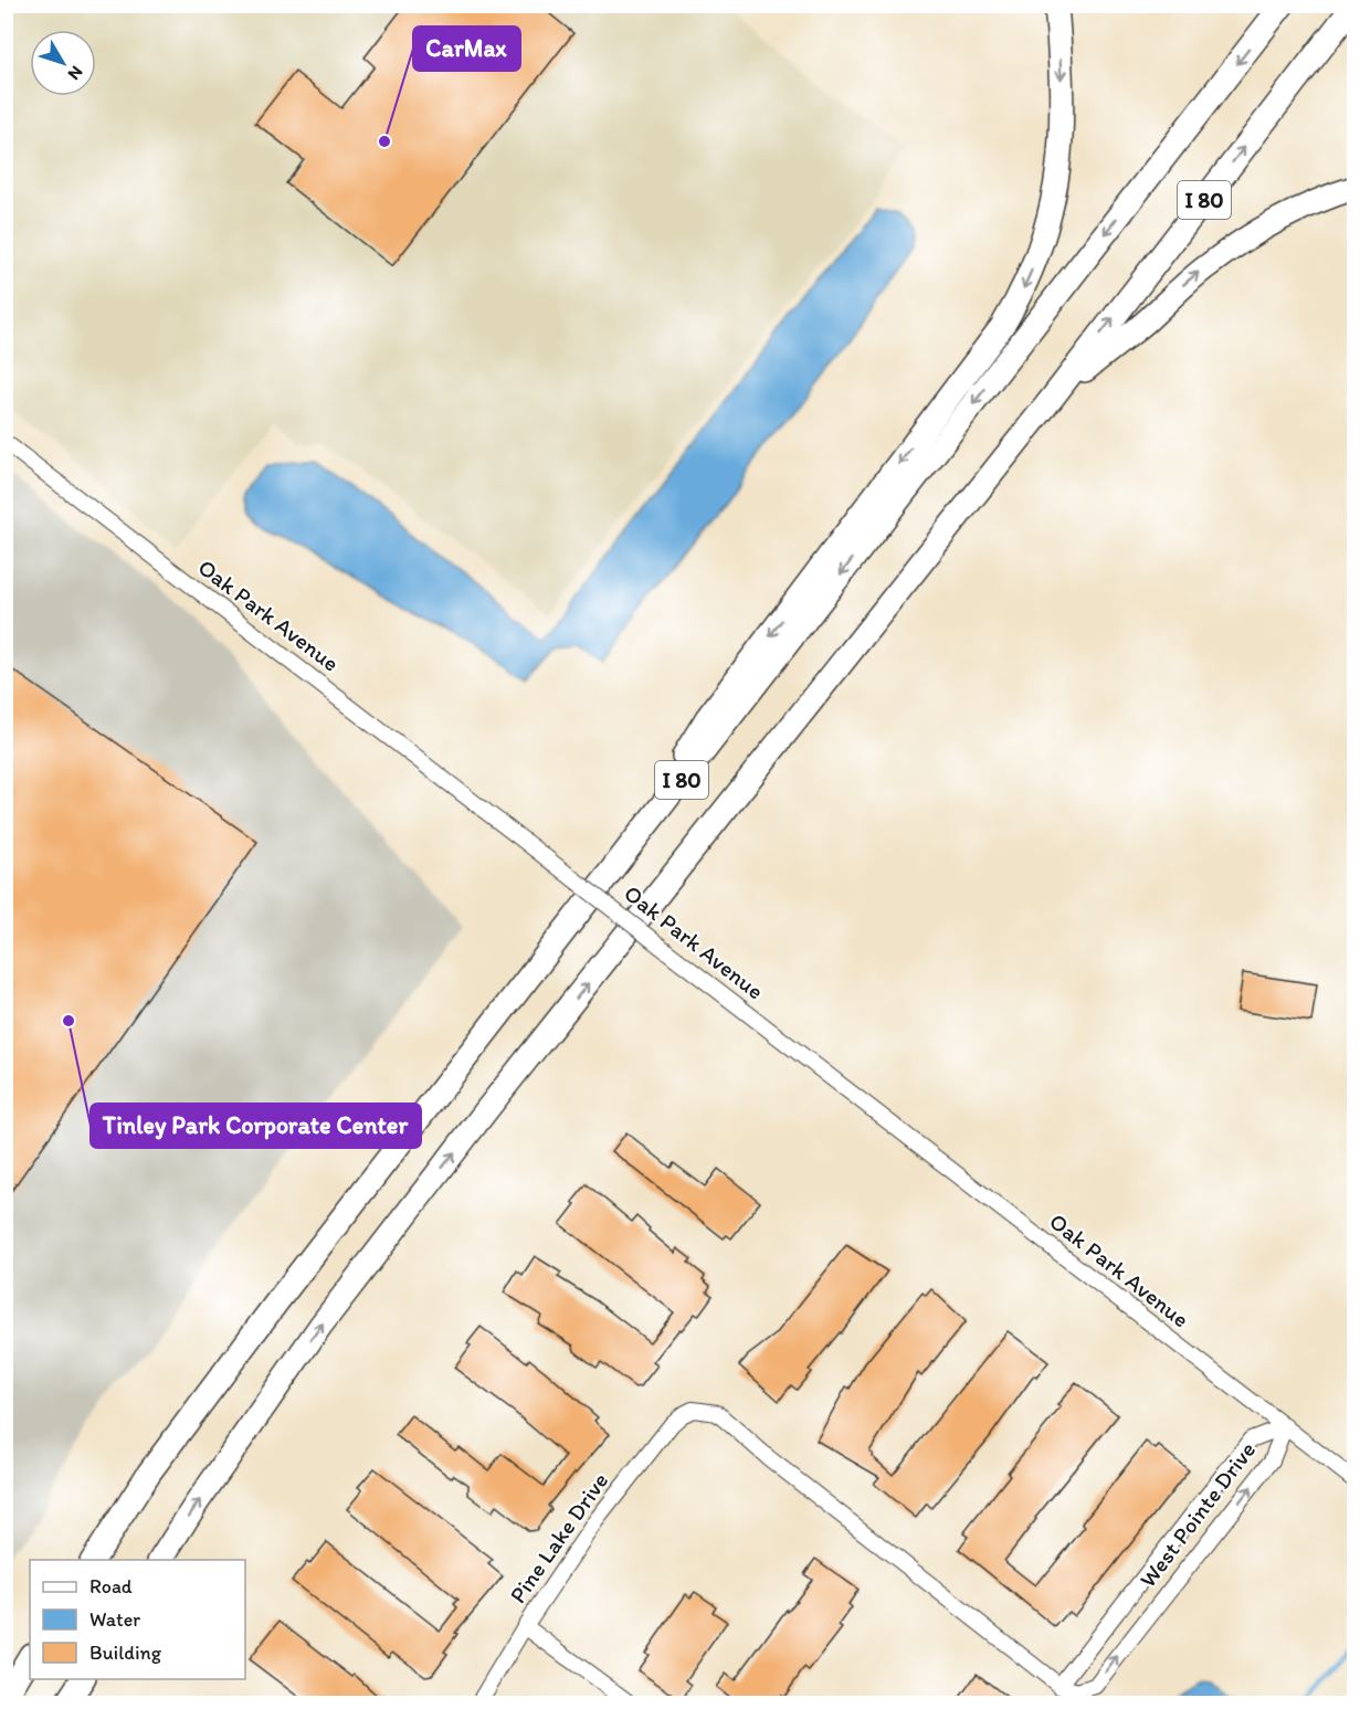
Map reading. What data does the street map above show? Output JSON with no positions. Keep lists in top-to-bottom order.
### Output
{
  "streets": {
    "highway": ["I 80"],
    "street": ["Oak Park Avenue", "West Pointe Drive", "Pine Lake Drive"]
  },
  "crossings": [
    ["Oak Park Avenue", "West Pointe Drive"],
    ["West Pointe Drive", "Pine Lake Drive"]
  ],
  "places": ["CarMax", "Tinley Park Corporate Center"],
  "legend": ["Road", "Water", "Building"],
  "north": "bottom right"
}
